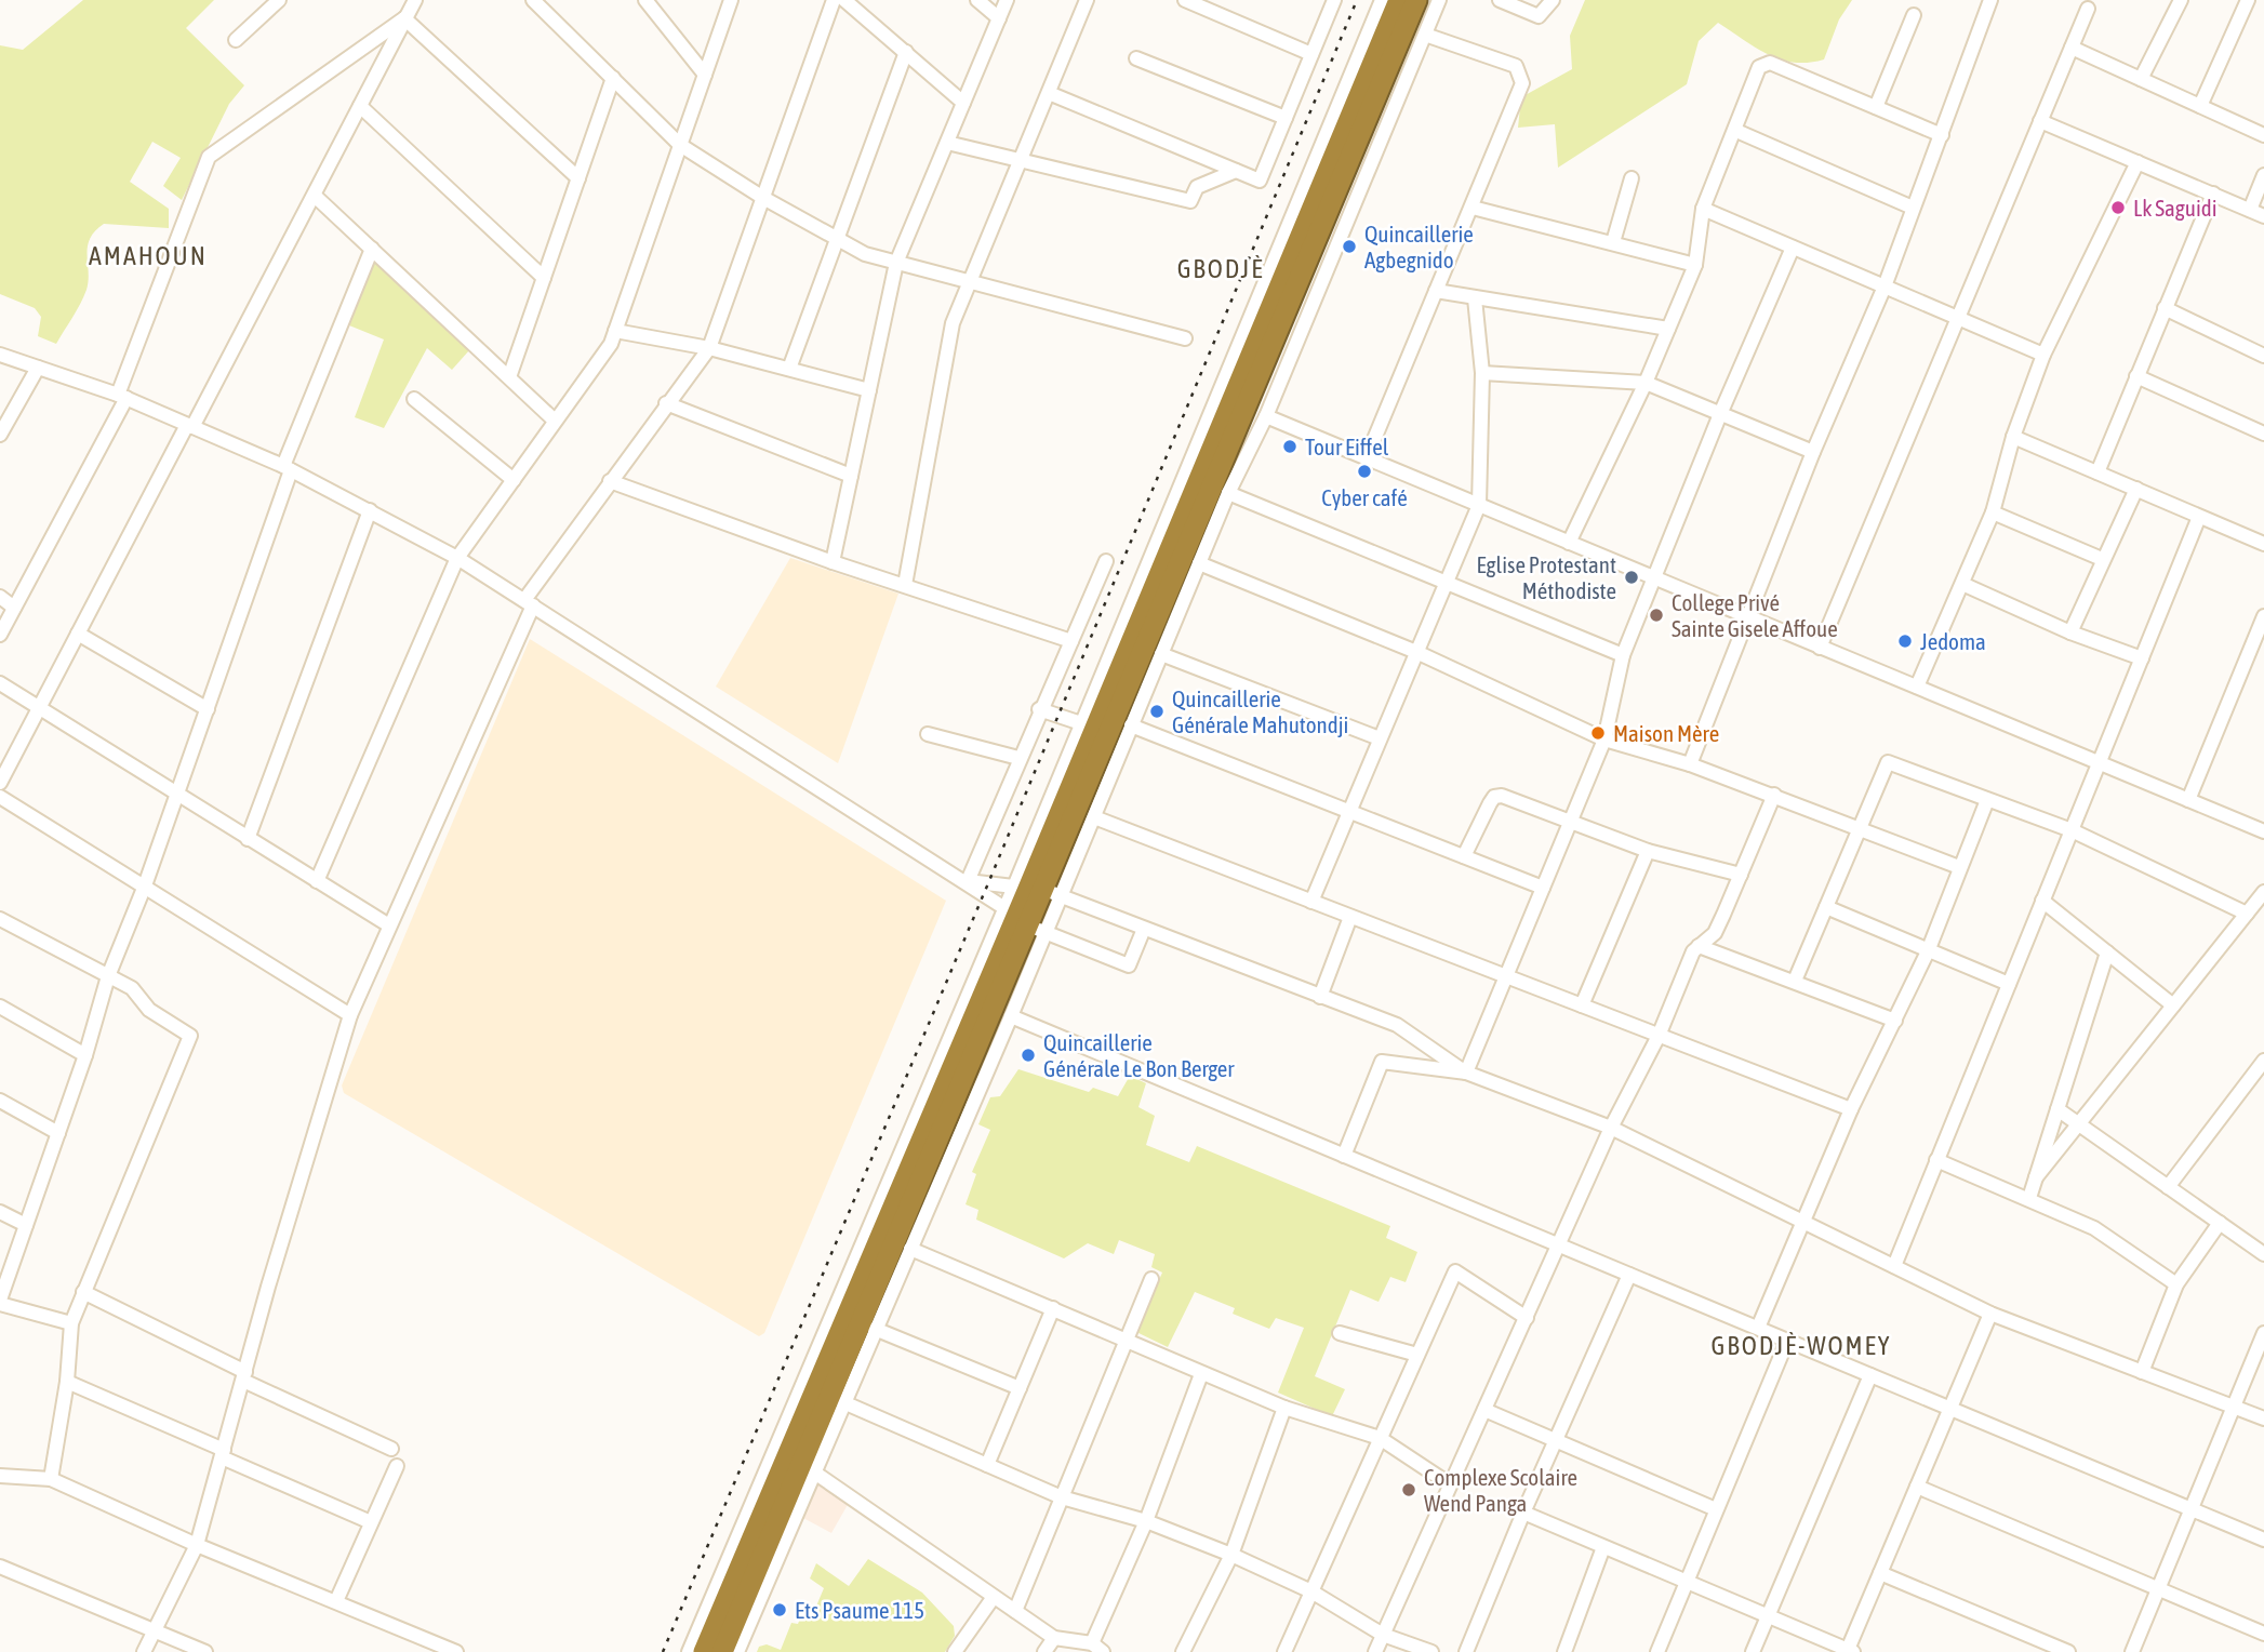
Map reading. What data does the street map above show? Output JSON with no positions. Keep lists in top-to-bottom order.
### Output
{
  "districts": ["AMAHOUN", "GBODJÈ", "GBODJÈ-WOMEY"],
  "places": [
    "Lk Saguidi",
    "Quincaillerie Agbegnido",
    "Tour Eiffel",
    "Cyber café",
    "Eglise Protestant Méthodiste",
    "College Privé Sainte Gisele Affoue",
    "Jedoma",
    "Quincaillerie Générale Mahutondji",
    "Maison Mère",
    "Quincaillerie Générale Le Bon Berger",
    "Complexe Scolaire Wend Panga",
    "Ets Psaume 115"
  ]
}
